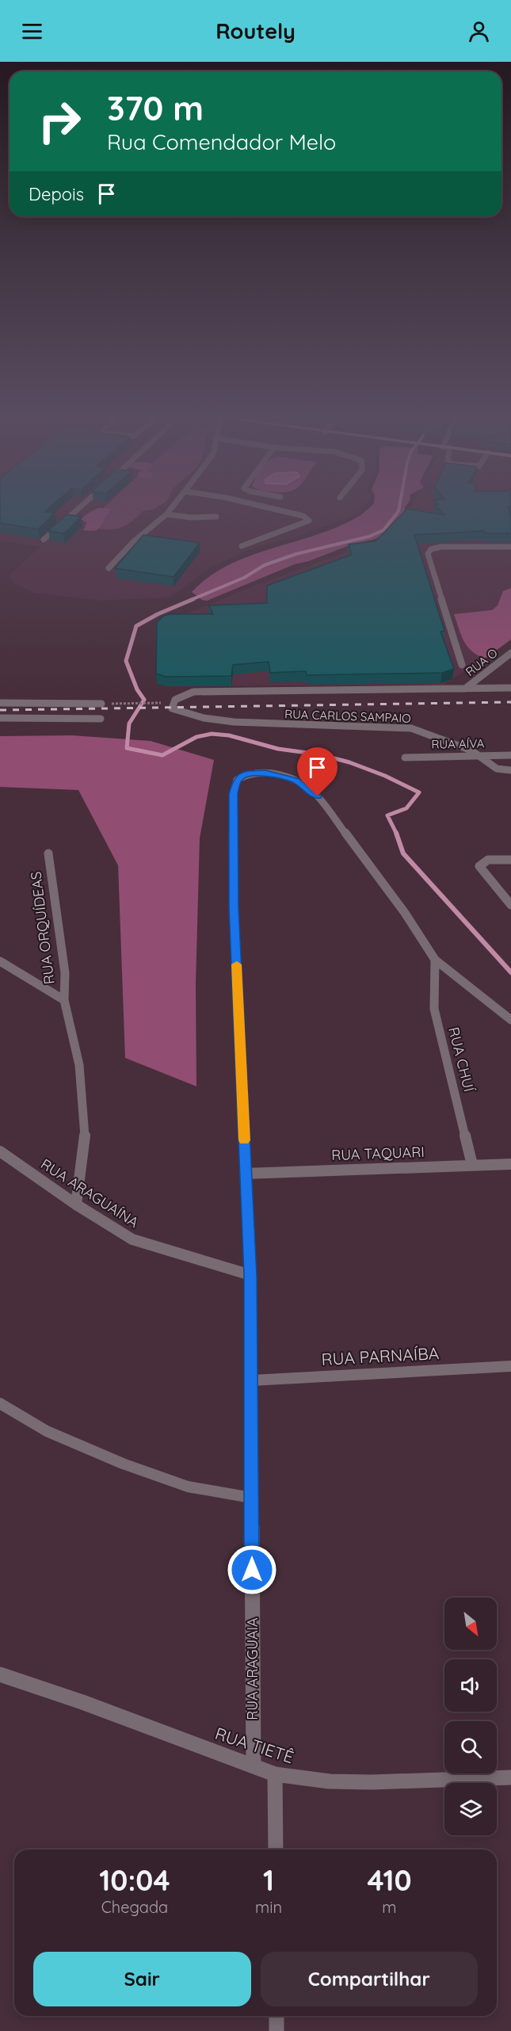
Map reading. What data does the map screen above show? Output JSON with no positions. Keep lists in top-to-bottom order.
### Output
{
  "streets": {
    "street": [
      "RUA O",
      "RUA CARLOS SAMPAIO",
      "RUA AÍVA",
      "RUA ORQUÍDEAS",
      "RUA CHUÍ",
      "RUA TAQUARI",
      "RUA ARAGUAÍNA",
      "RUA PARNAÍBA",
      "RUA ARAGUAIA",
      "RUA TIETÊ"
    ]
  },
  "crossings": [
    ["RUA O", "RUA CARLOS SAMPAIO"],
    ["RUA CARLOS SAMPAIO", "RUA AÍVA"],
    ["RUA ORQUÍDEAS", "RUA ARAGUAÍNA"],
    ["RUA CHUÍ", "RUA TAQUARI"],
    ["RUA CHUÍ", "RUA ARAGUAIA"],
    ["RUA TAQUARI", "RUA ARAGUAIA"],
    ["RUA ARAGUAÍNA", "RUA ARAGUAIA"],
    ["RUA PARNAÍBA", "RUA ARAGUAIA"],
    ["RUA ARAGUAIA", "RUA TIETÊ"]
  ],
  "north": "bottom right",
  "page": {
    "header": "Routely",
    "turn": ["370 m", "Rua Comendador Melo"],
    "then": "Depois",
    "eta": [
      "10:04",
      "Chegada",
      "1",
      "min",
      "410",
      "m"
    ],
    "buttons": ["Sair", "Compartilhar"]
  }
}
